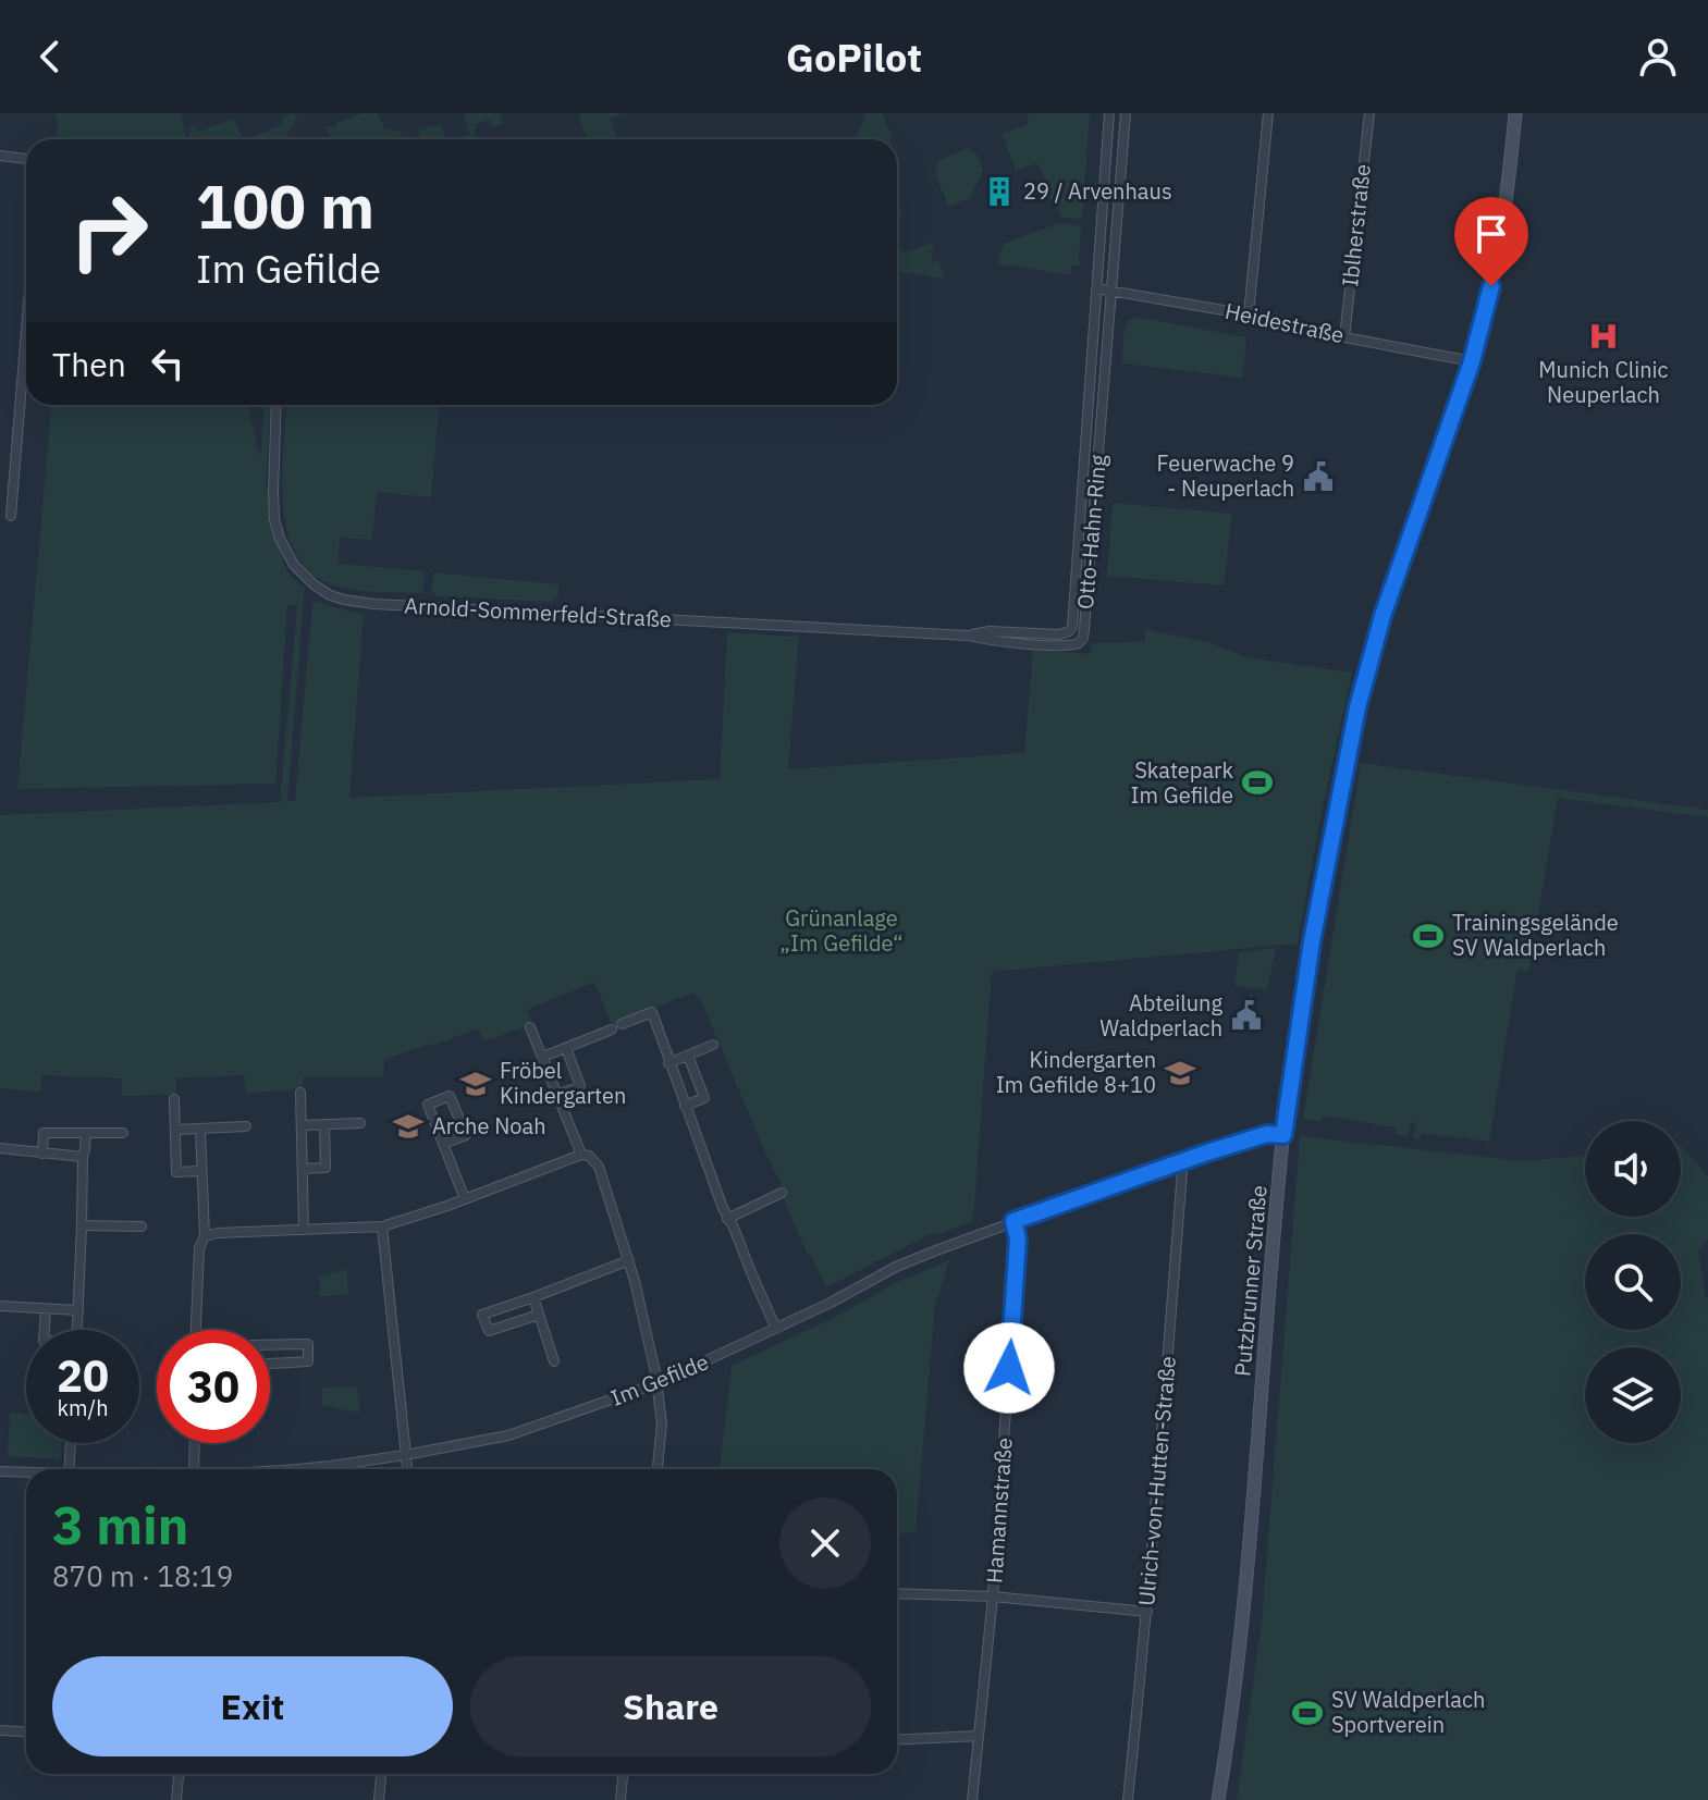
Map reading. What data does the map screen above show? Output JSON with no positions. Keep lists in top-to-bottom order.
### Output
{
  "streets": {
    "main road": ["Putzbrunner Straße"],
    "street": [
      "Iblherstraße",
      "Heidestraße",
      "Otto-Hahn-Ring",
      "Arnold-Sommerfeld-Straße",
      "Im Gefilde",
      "Ulrich-von-Hutten-Straße",
      "Hamannstraße"
    ]
  },
  "crossings": [
    ["Iblherstraße", "Heidestraße"],
    ["Heidestraße", "Otto-Hahn-Ring"],
    ["Heidestraße", "Putzbrunner Straße"],
    ["Otto-Hahn-Ring", "Arnold-Sommerfeld-Straße"],
    ["Putzbrunner Straße", "Im Gefilde"],
    ["Im Gefilde", "Ulrich-von-Hutten-Straße"],
    ["Im Gefilde", "Hamannstraße"]
  ],
  "parks": ["Grünanlage „Im Gefilde“"],
  "places": {
    "building": ["29 / Arvenhaus"],
    "hospital": ["Munich Clinic Neuperlach"],
    "public building": ["Feuerwache 9 - Neuperlach", "Abteilung Waldperlach"],
    "sports": ["Skatepark Im Gefilde", "Trainingsgelände SV Waldperlach", "SV Waldperlach Sportverein"],
    "school or university": ["Kindergarten Im Gefilde 8+10", "Fröbel Kindergarten", "Arche Noah"]
  },
  "page": {
    "header": "GoPilot",
    "turn": ["100 m", "Im Gefilde"],
    "then": "Then",
    "speed": "20 km/h",
    "limit": "30",
    "heading": ["3 min", "870 m · 18:19"],
    "buttons": ["Exit", "Share"]
  }
}
